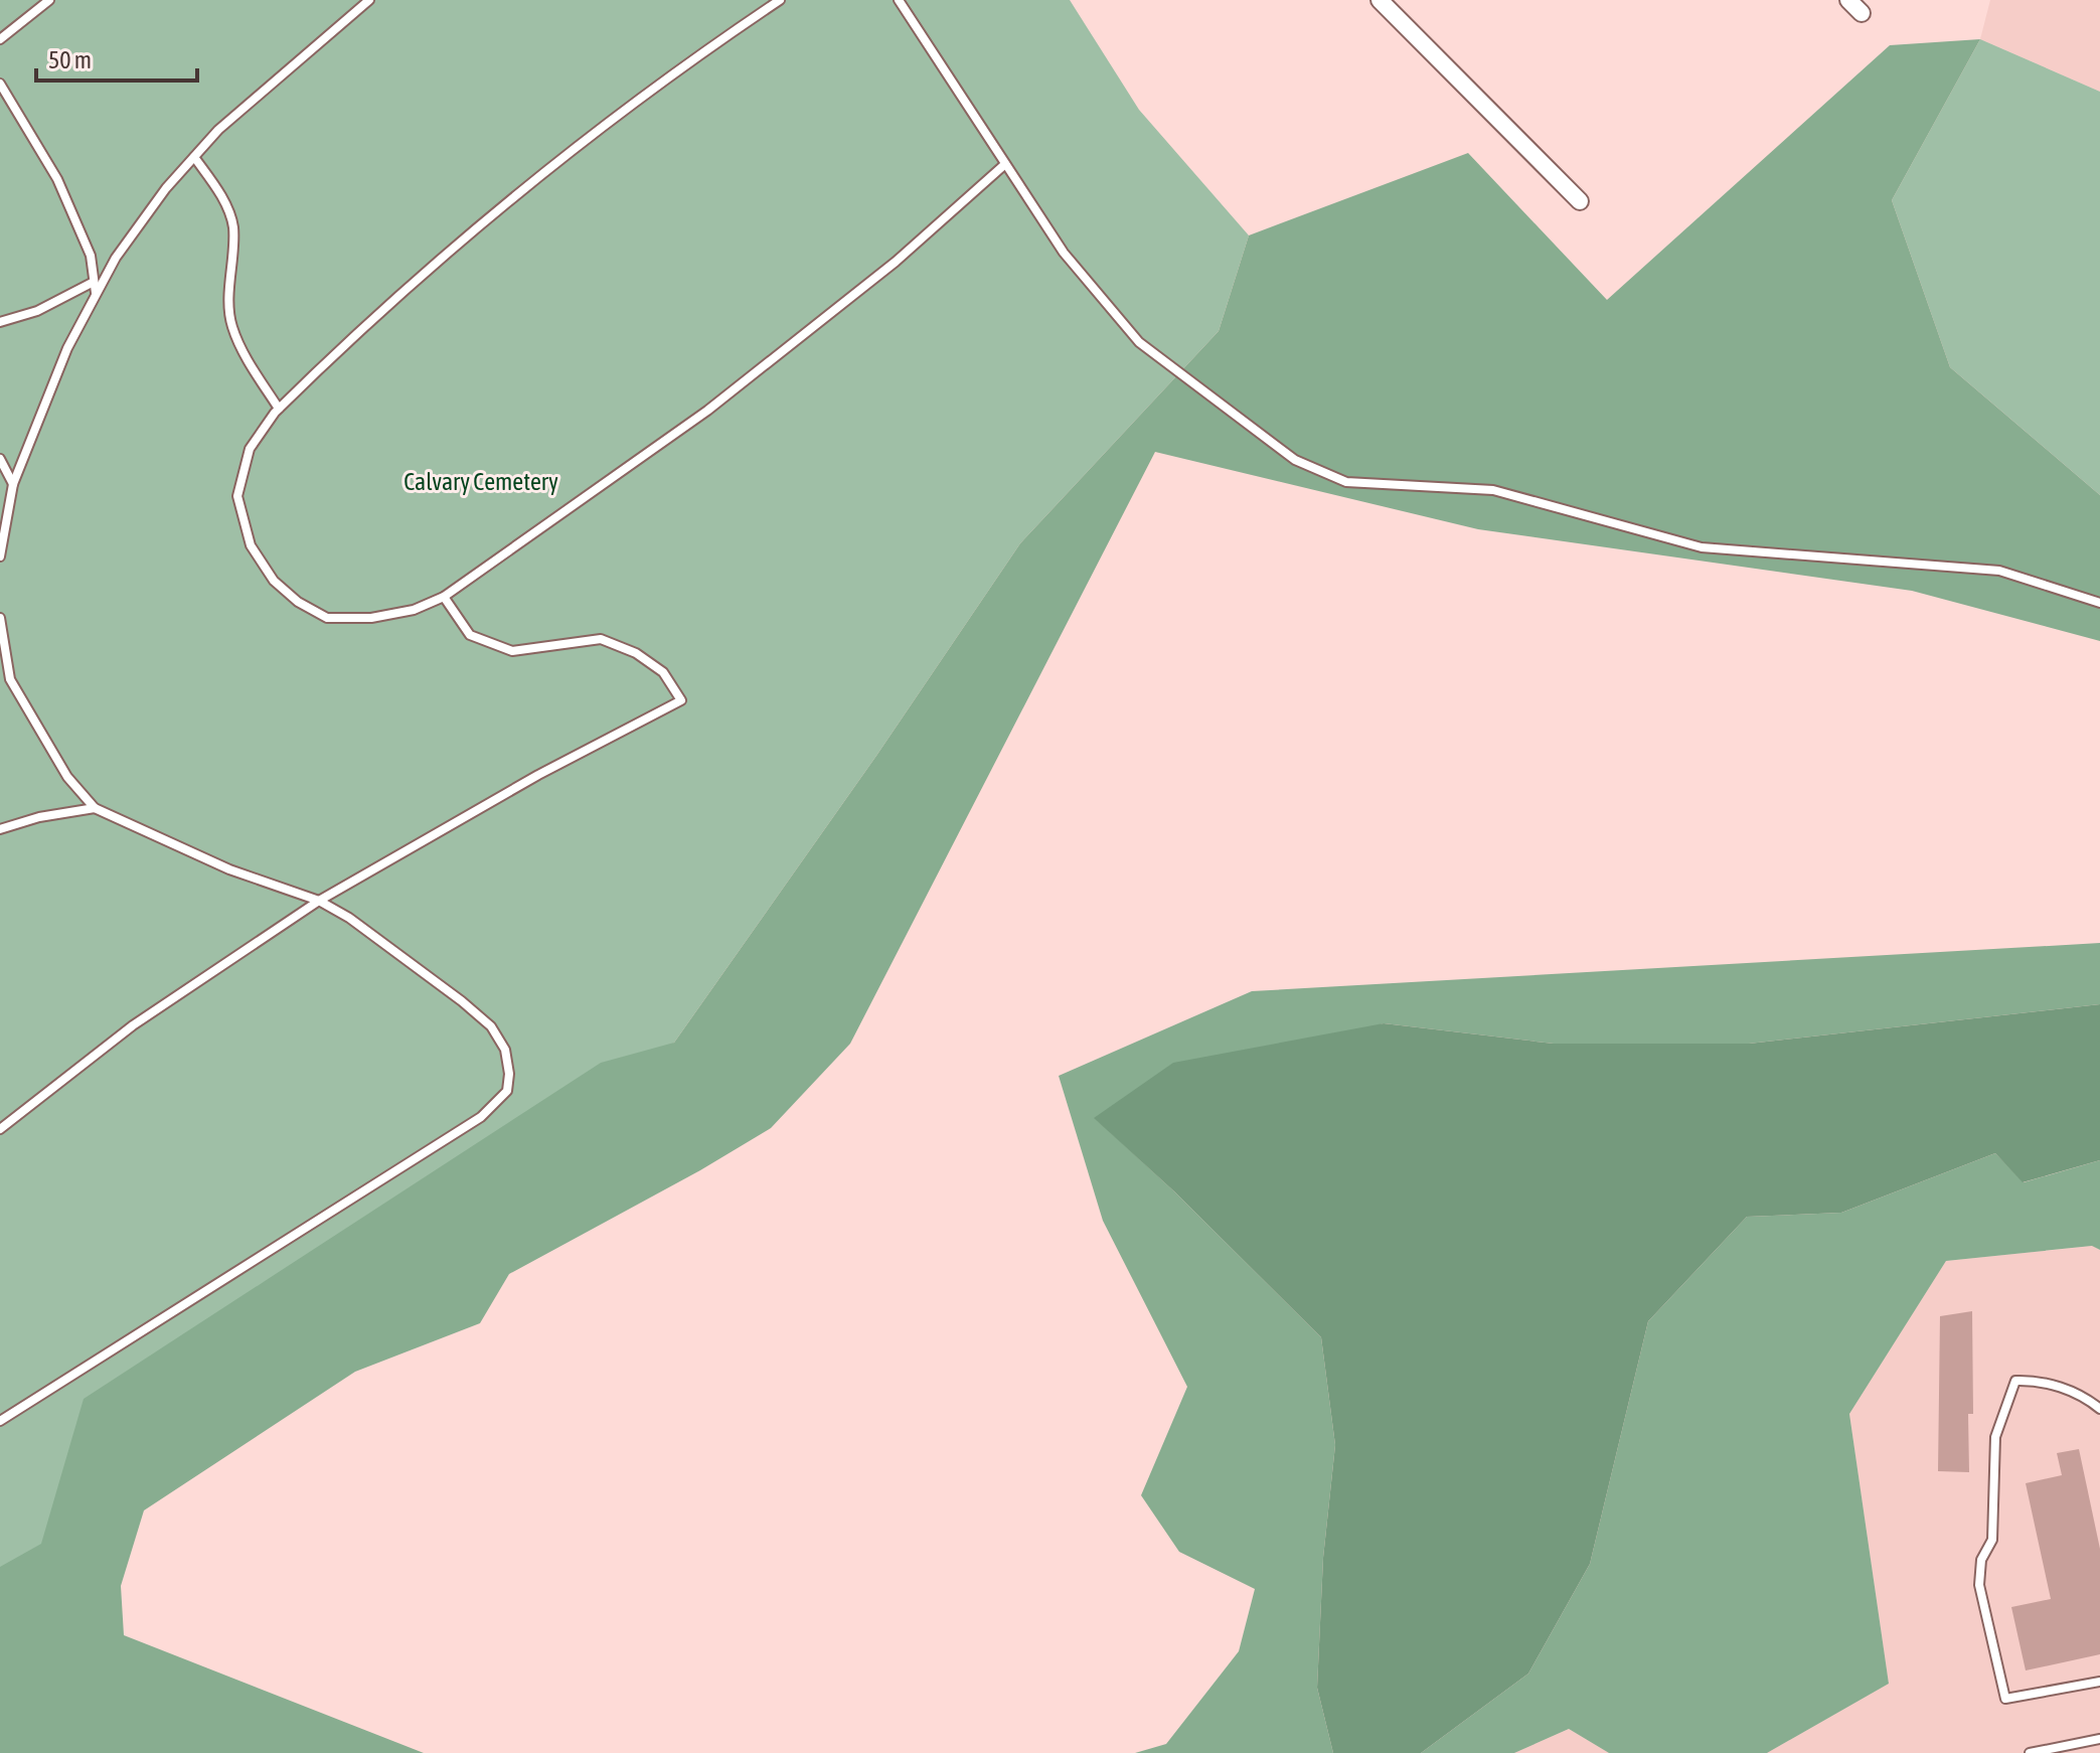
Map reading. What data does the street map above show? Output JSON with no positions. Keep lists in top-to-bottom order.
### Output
{
  "parks": ["Calvary Cemetery"],
  "scale_bar": "50 m"
}
